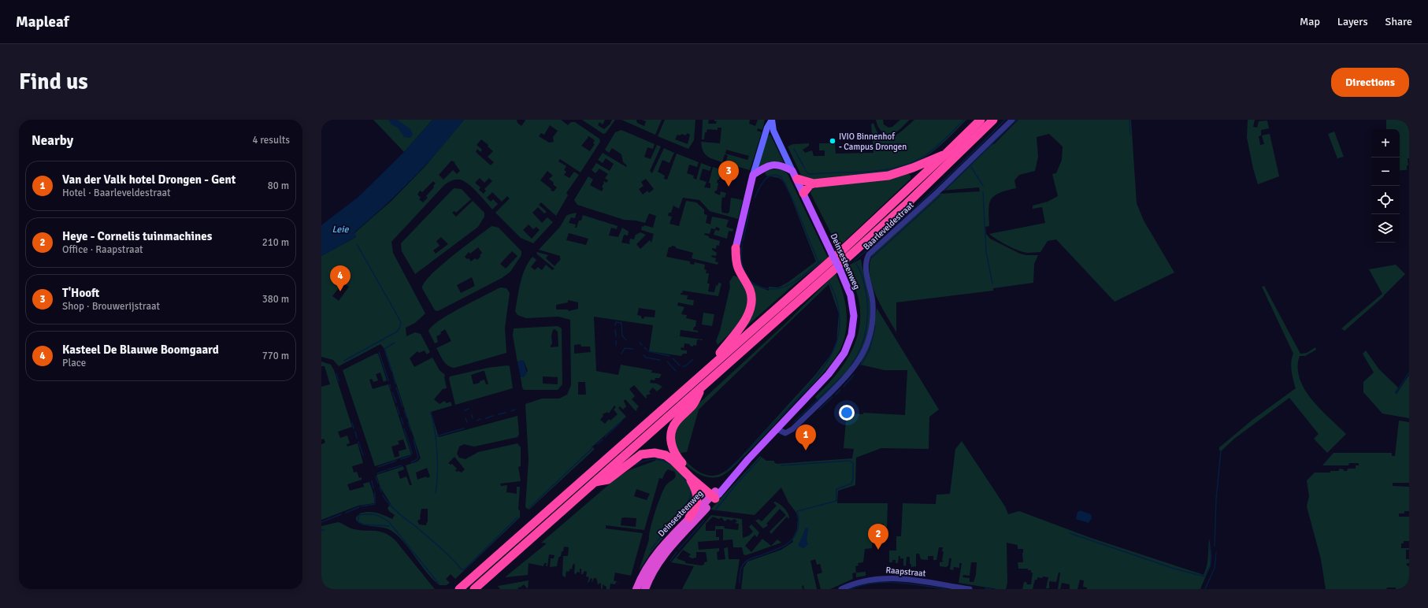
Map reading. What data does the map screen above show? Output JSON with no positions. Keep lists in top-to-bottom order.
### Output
{
  "streets": {
    "highway": ["Deinsesteenweg"],
    "street": ["Baarleveldestraat", "Raapstraat"]
  },
  "crossings": [
    ["Baarleveldestraat", "Deinsesteenweg"]
  ],
  "water": ["Leie"],
  "places": ["IVIO Binnenhof - Campus Drongen"],
  "page": {
    "header": "Mapleaf",
    "nav": ["Map", "Layers", "Share"],
    "buttons": "Directions",
    "title": "Find us",
    "heading": ["Nearby", "4 results"],
    "map_buttons": ["+", "−"],
    "list": [
      {
        "mark": "1",
        "name": "Van der Valk hotel Drongen - Gent",
        "note": "Hotel · Baarleveldestraat",
        "value": "80 m"
      },
      {
        "mark": "2",
        "name": "Heye - Cornelis tuinmachines",
        "note": "Office · Raapstraat",
        "value": "210 m"
      },
      {
        "mark": "3",
        "name": "T'Hooft",
        "note": "Shop · Brouwerijstraat",
        "value": "380 m"
      },
      {
        "mark": "4",
        "name": "Kasteel De Blauwe Boomgaard",
        "note": "Place",
        "value": "770 m"
      }
    ],
    "pins": [
      "3",
      "4",
      "1",
      "2"
    ]
  }
}
